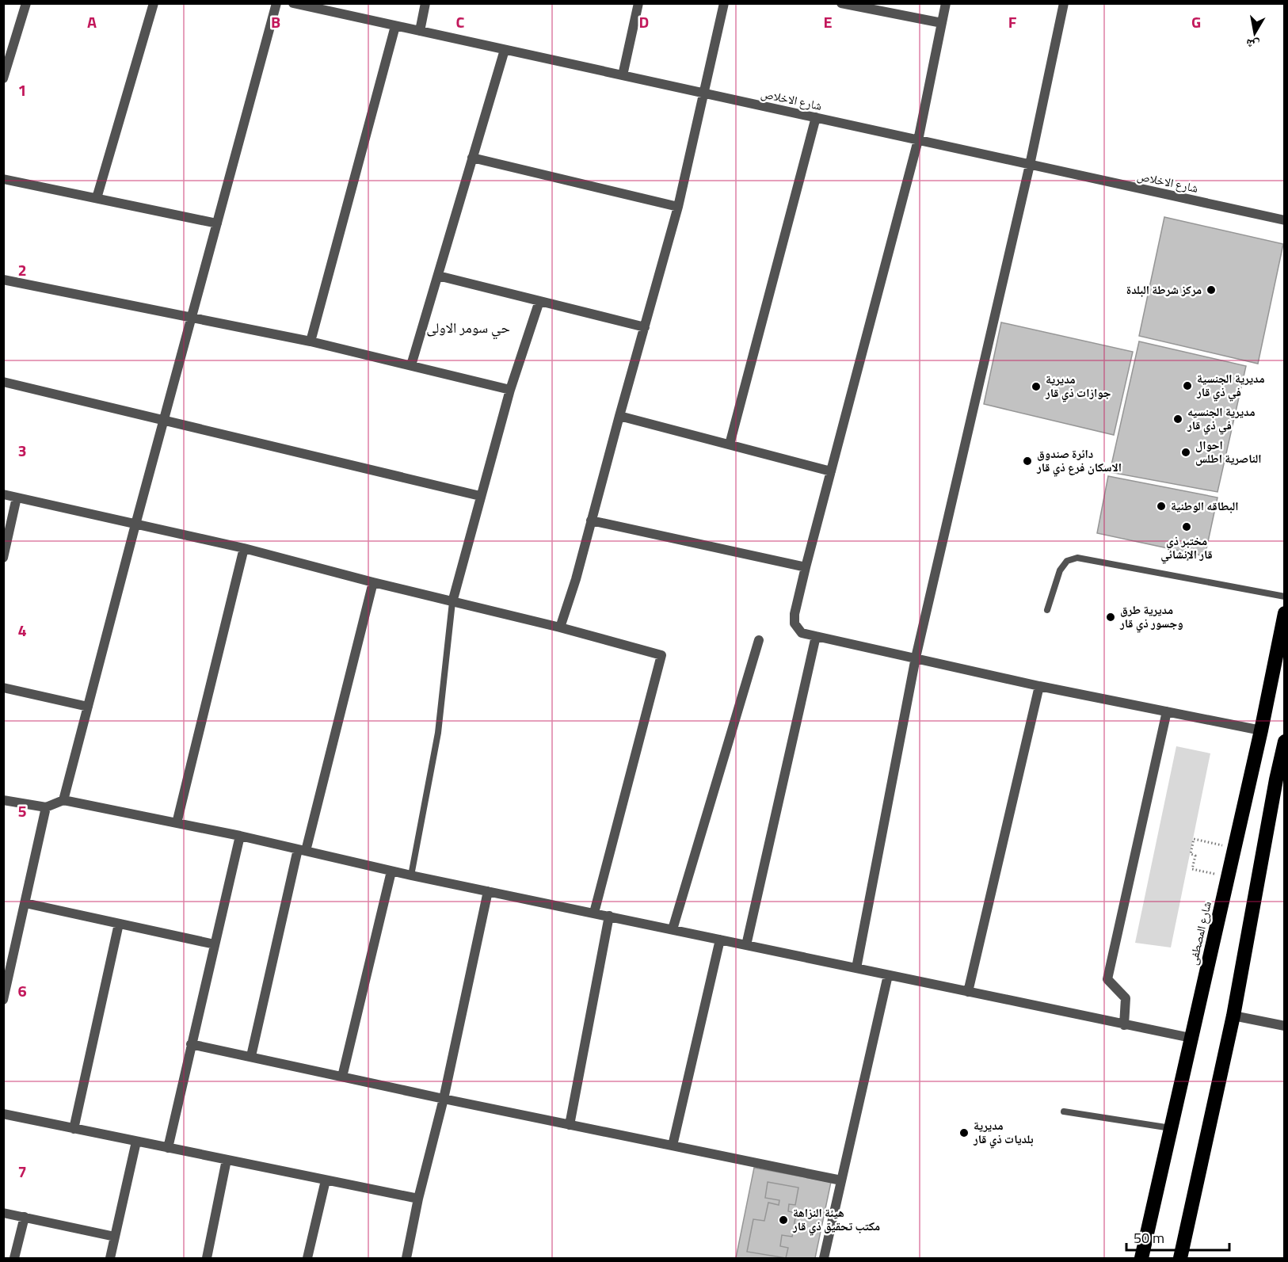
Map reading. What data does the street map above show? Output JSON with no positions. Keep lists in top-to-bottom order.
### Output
{
  "streets": {
    "highway": ["شارع المصطفى"],
    "street": ["شارع الاخلاص"]
  },
  "districts": ["حي سومر الاولى"],
  "places": [
    "مركز شرطة البلدة",
    "مديرية الجنسية في ذي قار",
    "مديرية جوازات ذي قار",
    "مديرية الجنسيه في ذي قار",
    "احوال الناصرية اطلس",
    "دائرة صندوق الاسكان فرع ذي قار",
    "البطاقه الوطنية",
    "مختبر ذي قار الإنشائي",
    "مديرية طرق وجسور ذي قار",
    "مديرية بلديات ذي قار",
    "هيئة النزاهة مكتب تحقيق ذي قار"
  ],
  "scale_bar": "50 m",
  "north": "bottom",
  "grid": {
    "columns": [
      "A",
      "B",
      "C",
      "D",
      "E",
      "F",
      "G"
    ],
    "rows": [
      "1",
      "2",
      "3",
      "4",
      "5",
      "6",
      "7"
    ]
  }
}
